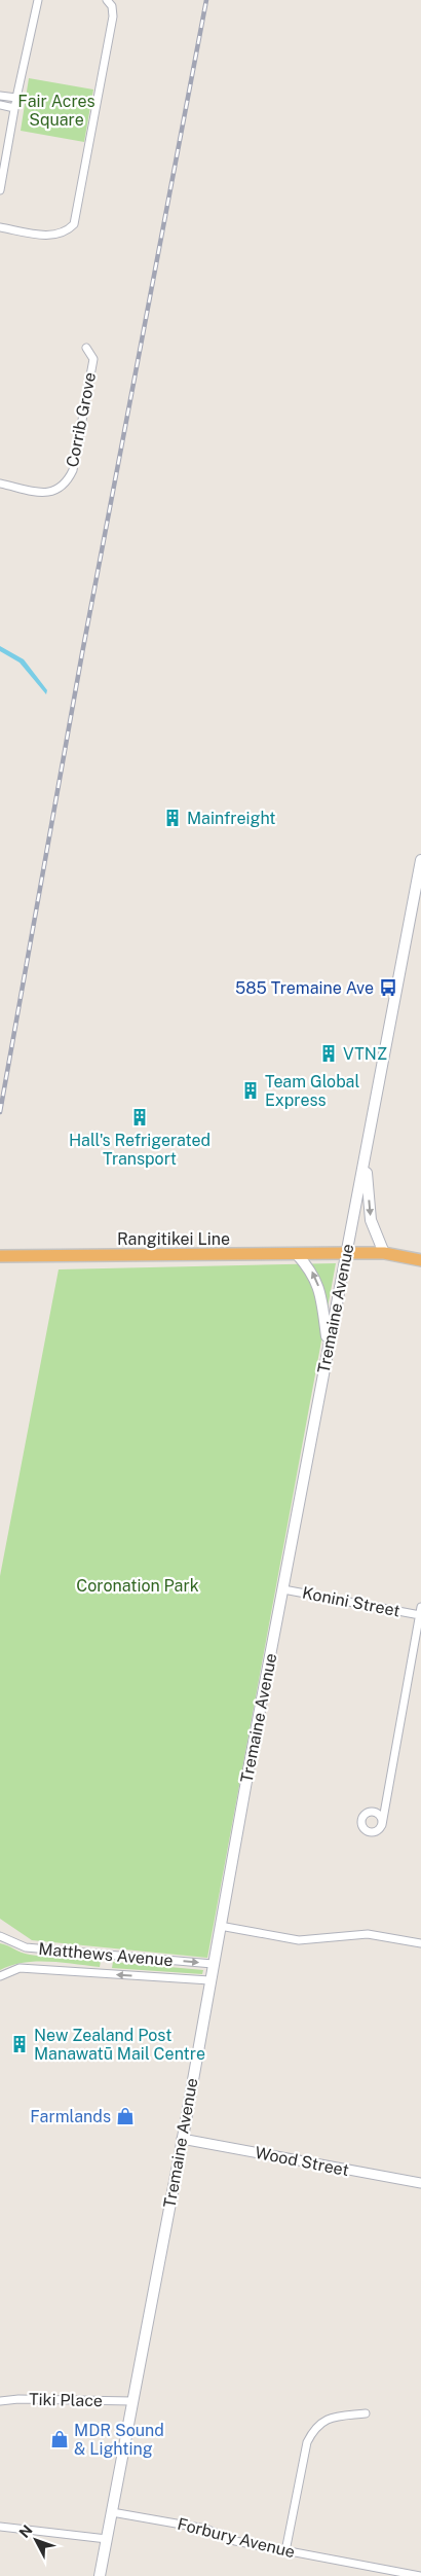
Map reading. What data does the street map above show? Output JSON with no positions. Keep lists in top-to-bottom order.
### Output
{
  "streets": {
    "highway": ["Rangitikei Line"],
    "main road": ["Tremaine Avenue"],
    "street": [
      "Corrib Grove",
      "Konini Street",
      "Matthews Avenue",
      "Wood Street",
      "Tiki Place",
      "Forbury Avenue"
    ]
  },
  "crossings": [
    ["Rangitikei Line", "Tremaine Avenue"],
    ["Tremaine Avenue", "Konini Street"],
    ["Tremaine Avenue", "Matthews Avenue"],
    ["Tremaine Avenue", "Wood Street"],
    ["Tremaine Avenue", "Tiki Place"],
    ["Tremaine Avenue", "Forbury Avenue"]
  ],
  "parks": ["Fair Acres Square", "Coronation Park"],
  "places": {
    "building": [
      "Mainfreight",
      "VTNZ",
      "Team Global Express",
      "Hall's Refrigerated Transport",
      "New Zealand Post Manawatū Mail Centre"
    ],
    "bus stop": ["585 Tremaine Ave"],
    "shop": ["Farmlands", "MDR Sound & Lighting"]
  },
  "north": "top left"
}
